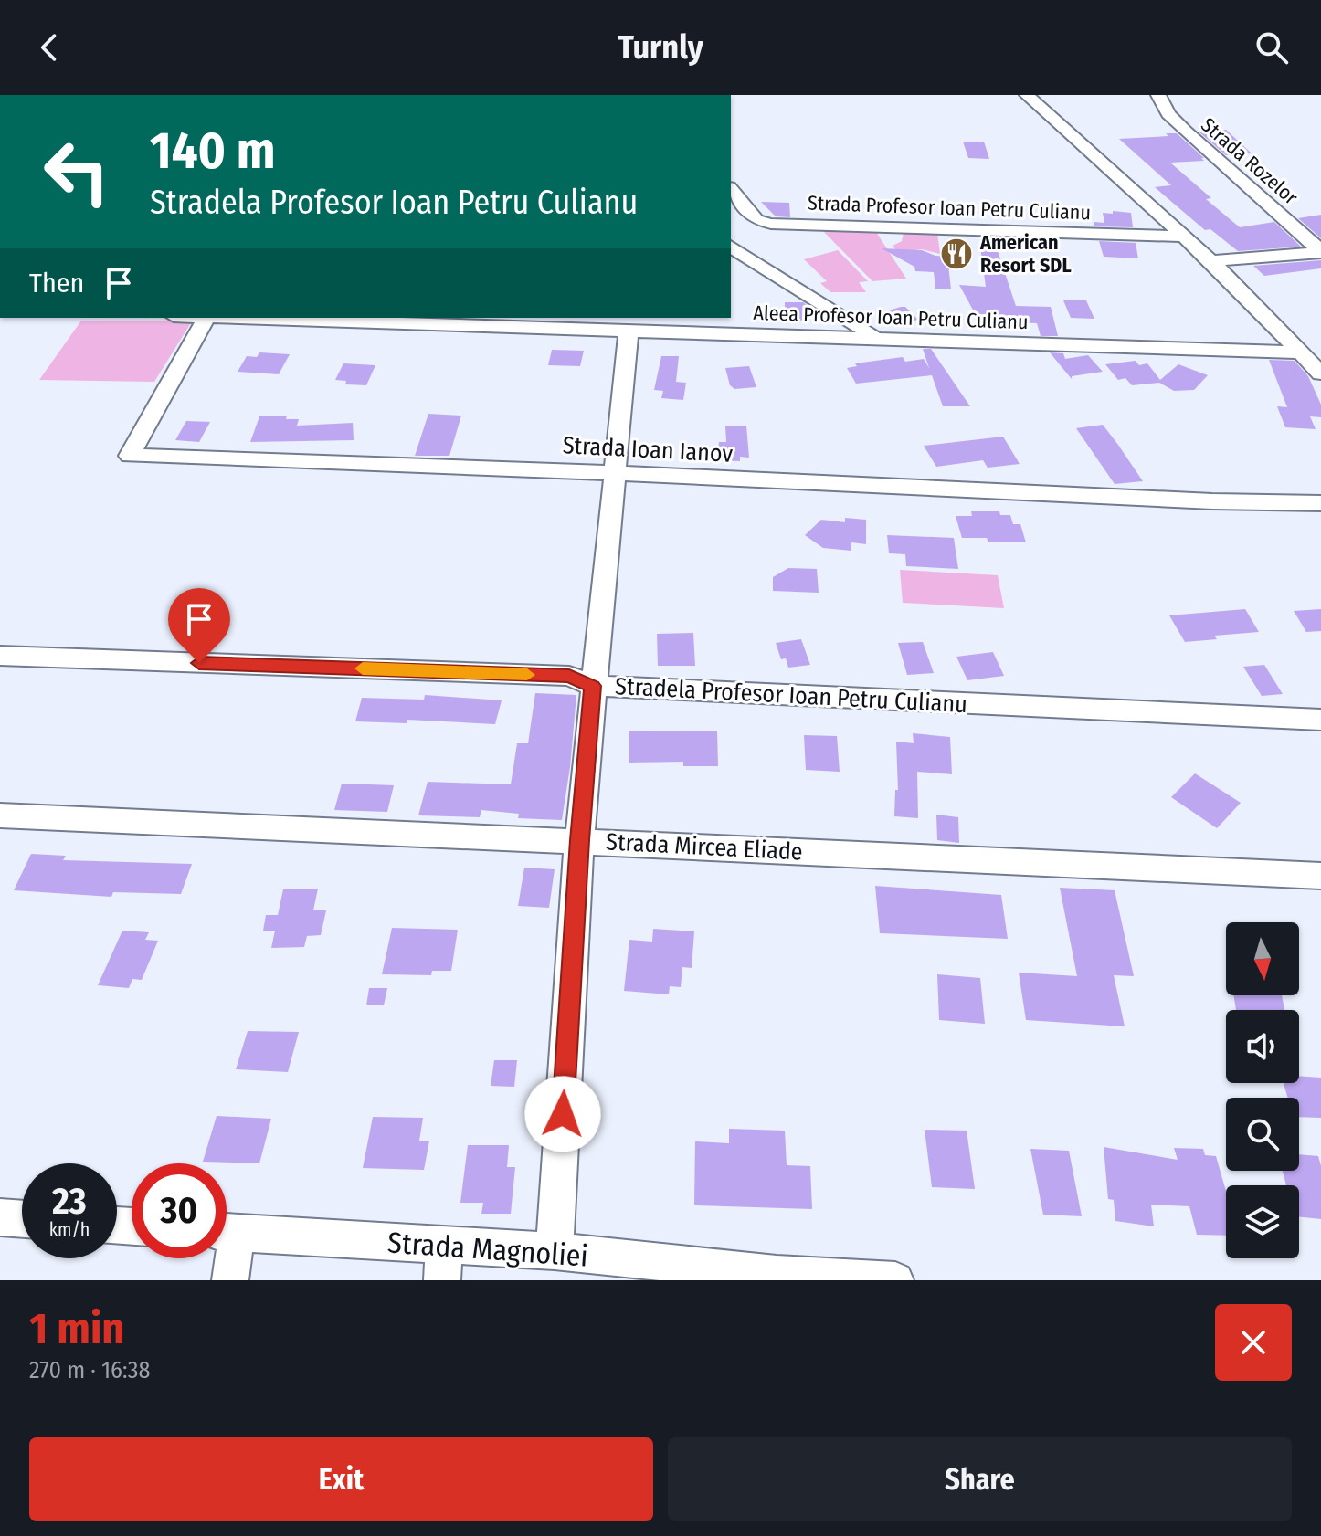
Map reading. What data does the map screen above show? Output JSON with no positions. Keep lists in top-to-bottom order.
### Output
{
  "streets": {
    "street": [
      "Strada Rozelor",
      "Strada Profesor Ioan Petru Culianu",
      "Aleea Profesor Ioan Petru Culianu",
      "Strada Ioan Ianov",
      "Stradela Profesor Ioan Petru Culianu",
      "Strada Mircea Eliade",
      "Strada Magnoliei"
    ]
  },
  "crossings": [
    ["Strada Profesor Ioan Petru Culianu", "Aleea Profesor Ioan Petru Culianu"]
  ],
  "places": {
    "restaurant": ["American Resort SDL"]
  },
  "north": "bottom",
  "page": {
    "header": "Turnly",
    "turn": ["140 m", "Stradela Profesor Ioan Petru Culianu"],
    "then": "Then",
    "speed": "23 km/h",
    "limit": "30",
    "heading": ["1 min", "270 m · 16:38"],
    "buttons": ["Exit", "Share"]
  }
}
